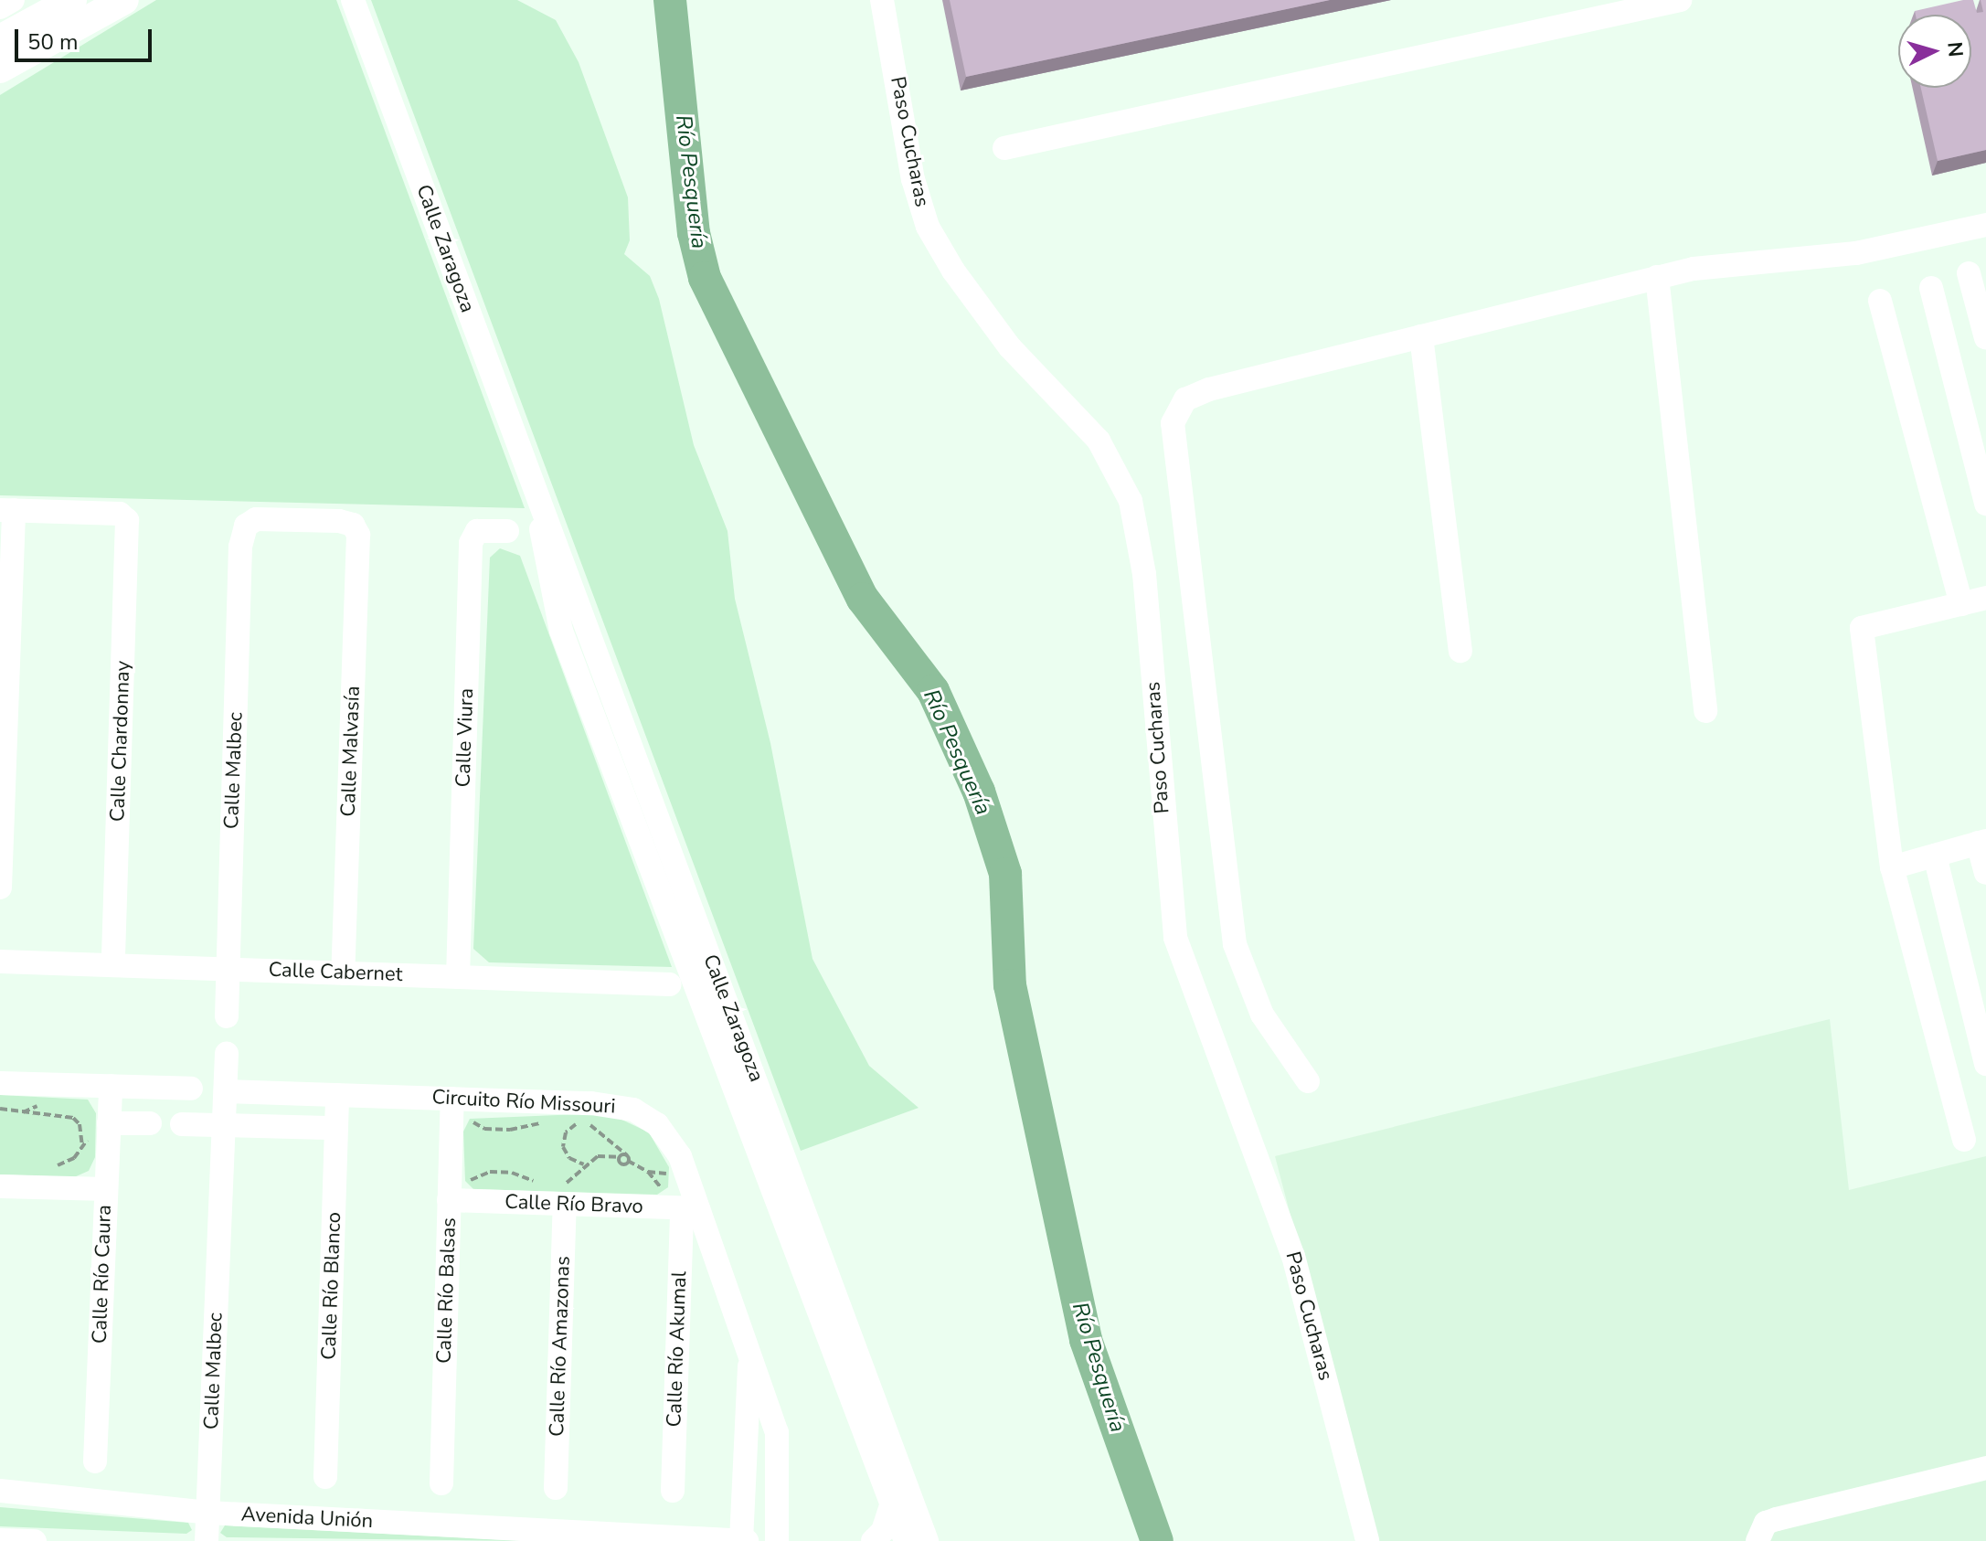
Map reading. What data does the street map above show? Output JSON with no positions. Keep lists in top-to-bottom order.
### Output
{
  "streets": {
    "street": [
      "Paso Cucharas",
      "Calle Zaragoza",
      "Calle Viura",
      "Calle Chardonnay",
      "Calle Malvasía",
      "Calle Malbec",
      "Calle Cabernet",
      "Circuito Río Missouri",
      "Calle Río Bravo",
      "Calle Río Caura",
      "Calle Río Blanco",
      "Calle Río Balsas",
      "Calle Río Amazonas",
      "Calle Río Akumal",
      "Avenida Unión"
    ]
  },
  "crossings": [
    ["Calle Viura", "Calle Cabernet"],
    ["Calle Chardonnay", "Calle Cabernet"],
    ["Calle Malvasía", "Calle Malbec"],
    ["Calle Malvasía", "Calle Cabernet"],
    ["Calle Malbec", "Calle Cabernet"],
    ["Calle Malbec", "Circuito Río Missouri"],
    ["Calle Malbec", "Avenida Unión"],
    ["Circuito Río Missouri", "Calle Río Bravo"],
    ["Circuito Río Missouri", "Calle Río Blanco"],
    ["Circuito Río Missouri", "Calle Río Balsas"],
    ["Circuito Río Missouri", "Calle Río Akumal"],
    ["Circuito Río Missouri", "Avenida Unión"],
    ["Calle Río Bravo", "Calle Río Balsas"],
    ["Calle Río Bravo", "Calle Río Amazonas"],
    ["Calle Río Bravo", "Calle Río Akumal"]
  ],
  "water": ["Río Pesquería"],
  "scale_bar": "50 m",
  "north": "right"
}
